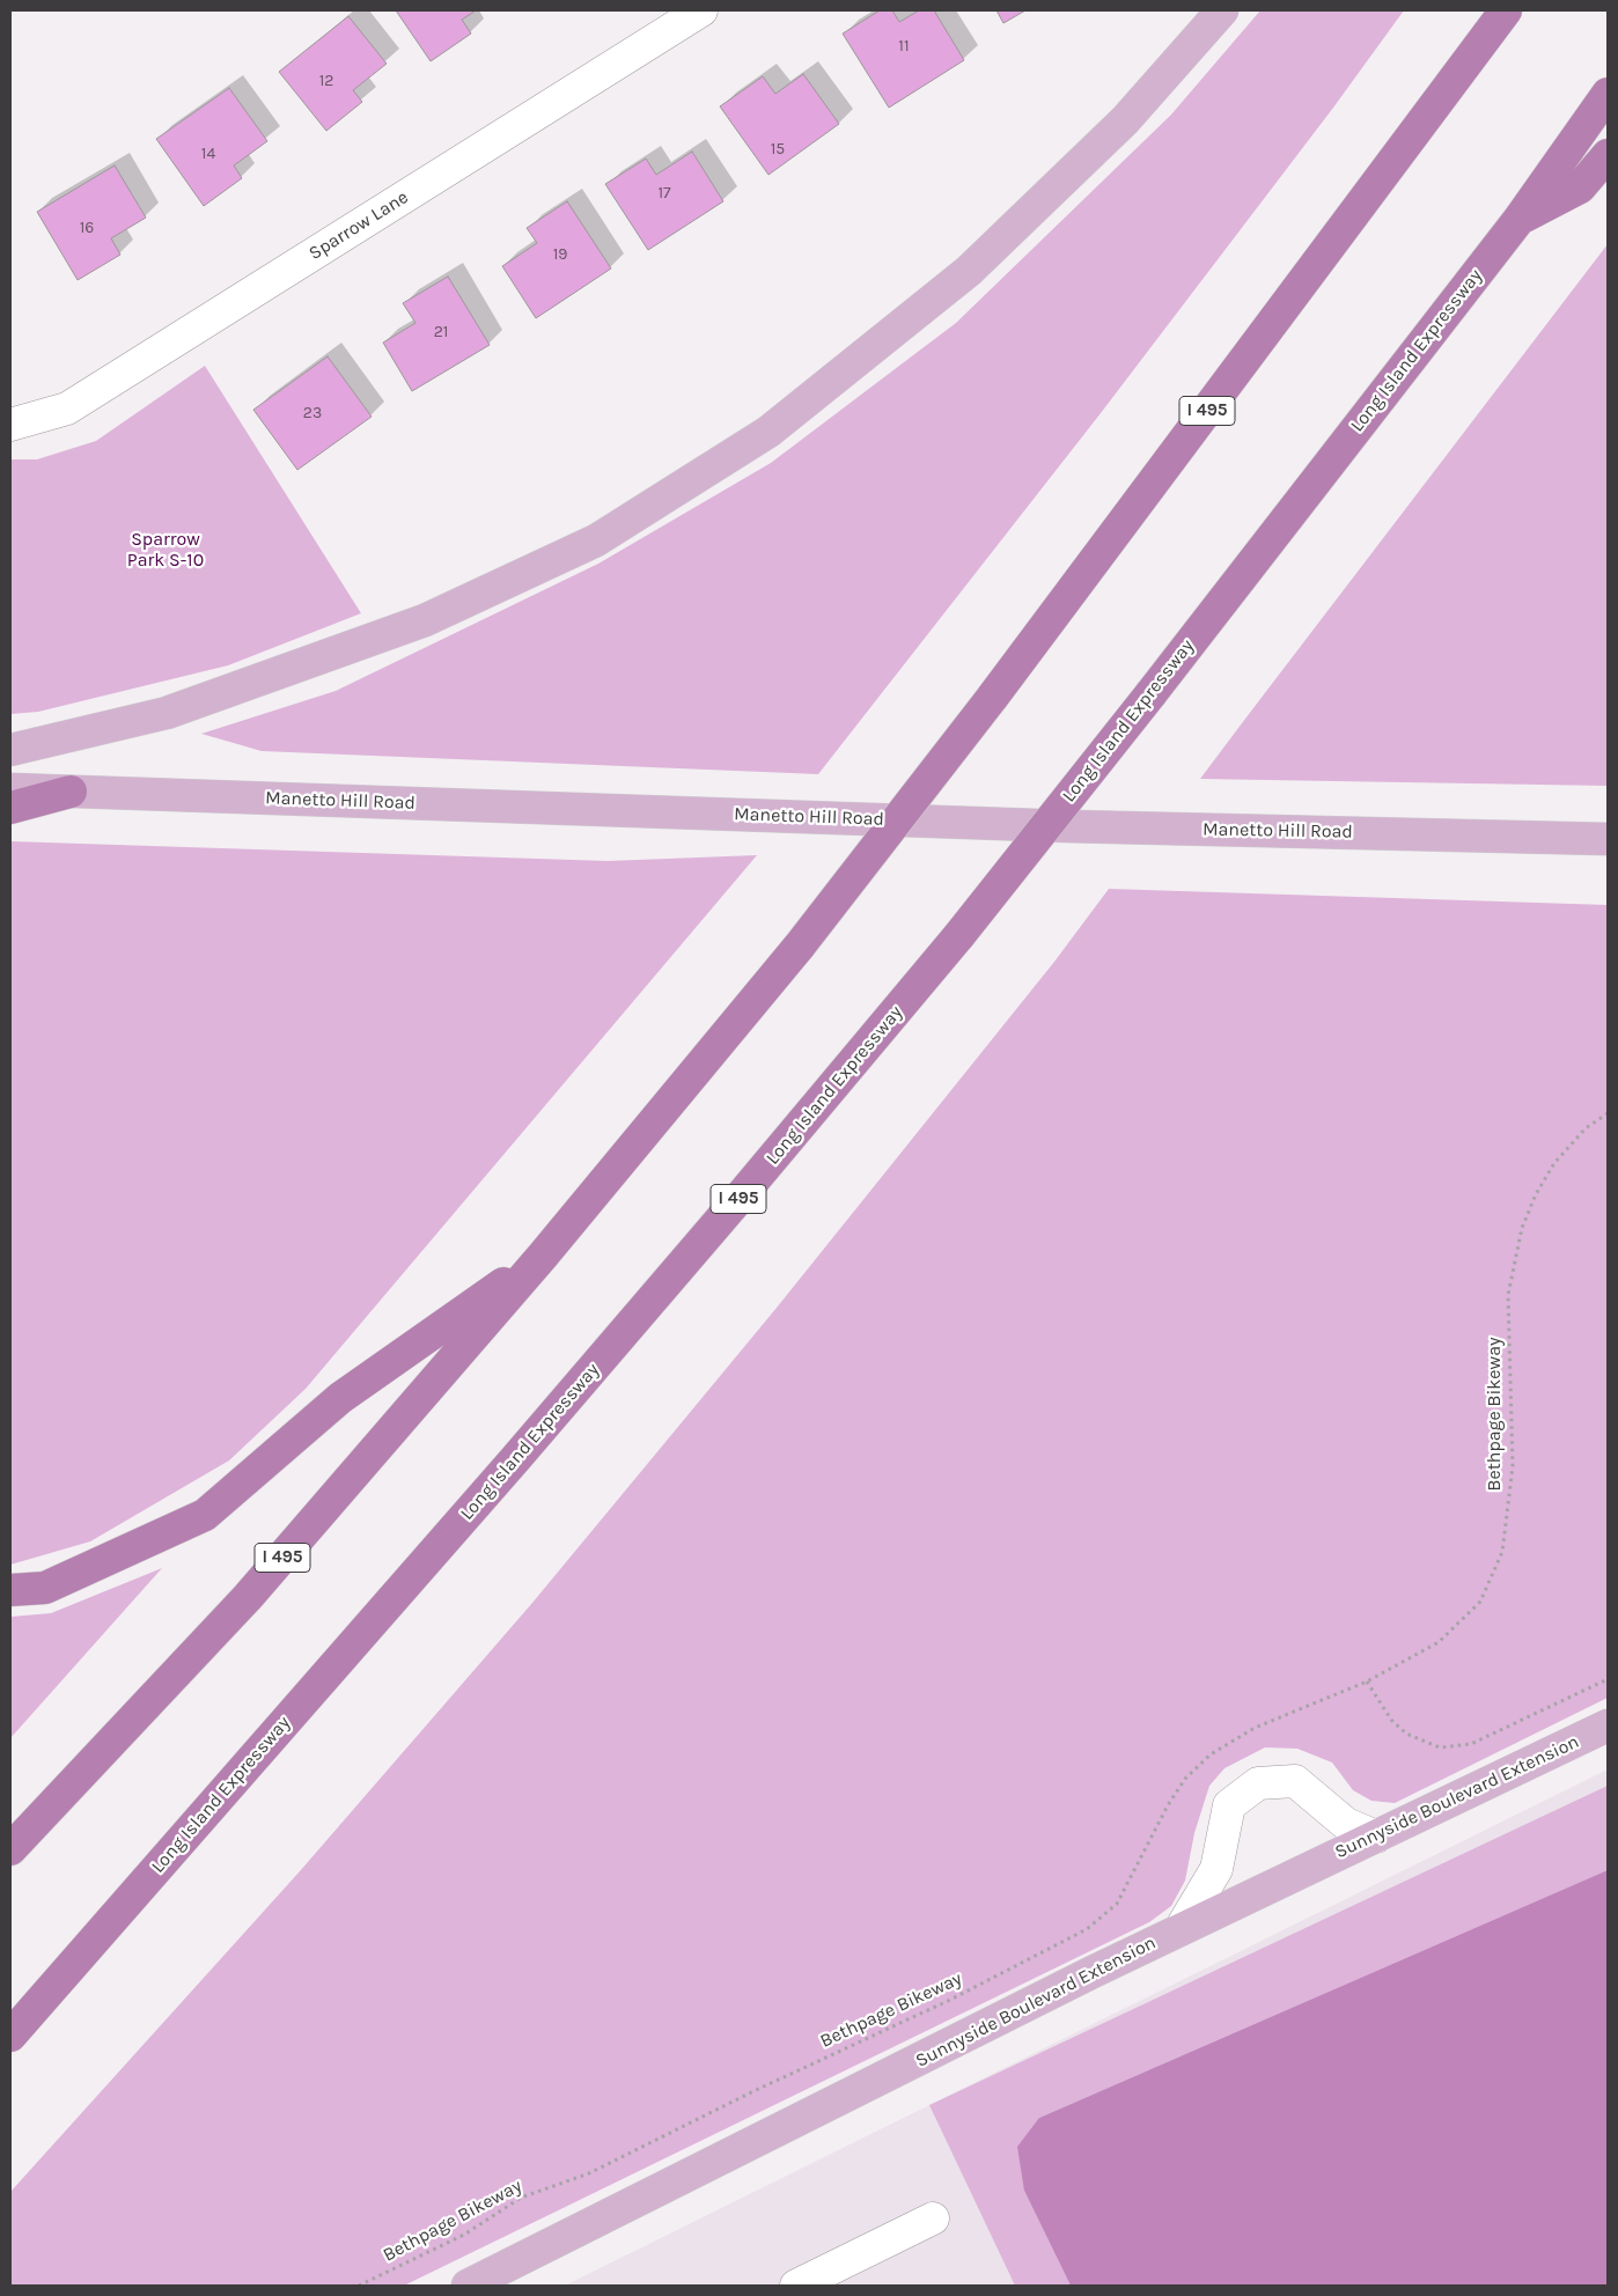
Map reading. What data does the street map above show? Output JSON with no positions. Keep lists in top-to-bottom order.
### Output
{
  "streets": {
    "highway": ["Long Island Expressway", "I 495"],
    "main road": ["Manetto Hill Road", "Sunnyside Boulevard Extension"],
    "street": ["Sparrow Lane"],
    "path": ["Bethpage Bikeway"]
  },
  "parks": ["Sparrow Park S-10"],
  "house_numbers": [
    "11",
    "12",
    "15",
    "14",
    "17",
    "16",
    "19",
    "21",
    "23"
  ]
}
